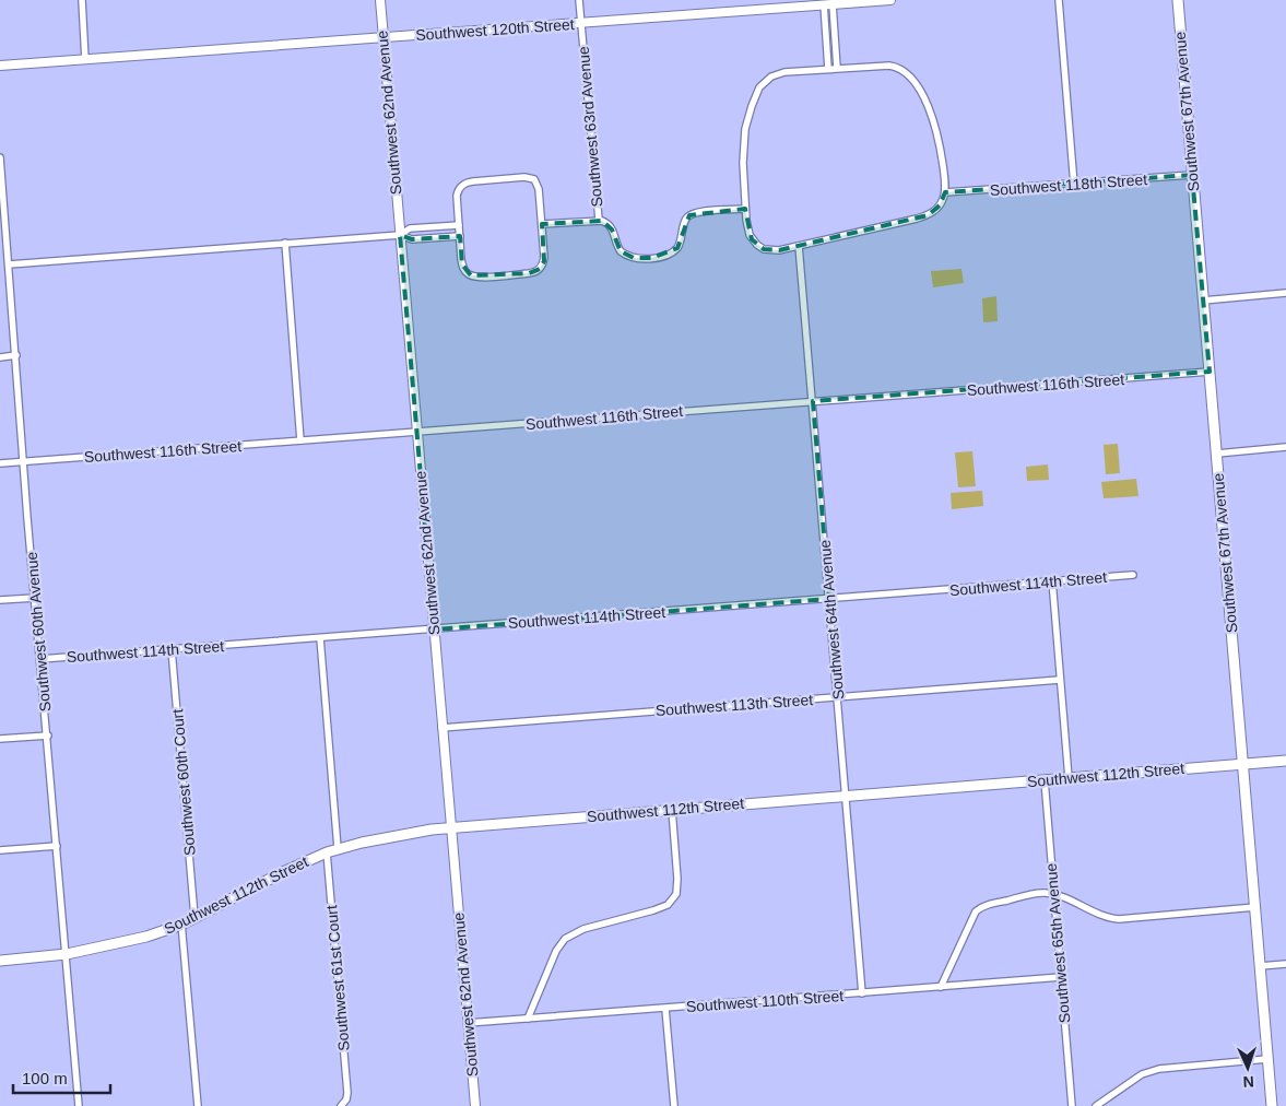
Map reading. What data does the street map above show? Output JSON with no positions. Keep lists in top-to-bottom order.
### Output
{
  "streets": {
    "main road": ["Southwest 67th Avenue", "Southwest 112th Street"],
    "street": [
      "Southwest 120th Street",
      "Southwest 62nd Avenue",
      "Southwest 63rd Avenue",
      "Southwest 118th Street",
      "Southwest 116th Street",
      "Southwest 114th Street",
      "Southwest 64th Avenue",
      "Southwest 60th Avenue",
      "Southwest 113th Street",
      "Southwest 60th Court",
      "Southwest 65th Avenue",
      "Southwest 61st Court",
      "Southwest 110th Street"
    ]
  },
  "crossings": [
    ["Southwest 120th Street", "Southwest 62nd Avenue"],
    ["Southwest 120th Street", "Southwest 63rd Avenue"],
    ["Southwest 67th Avenue", "Southwest 118th Street"],
    ["Southwest 67th Avenue", "Southwest 116th Street"],
    ["Southwest 67th Avenue", "Southwest 112th Street"],
    ["Southwest 62nd Avenue", "Southwest 116th Street"],
    ["Southwest 62nd Avenue", "Southwest 114th Street"],
    ["Southwest 62nd Avenue", "Southwest 113th Street"],
    ["Southwest 62nd Avenue", "Southwest 112th Street"],
    ["Southwest 62nd Avenue", "Southwest 110th Street"],
    ["Southwest 116th Street", "Southwest 64th Avenue"],
    ["Southwest 116th Street", "Southwest 60th Avenue"],
    ["Southwest 114th Street", "Southwest 64th Avenue"],
    ["Southwest 114th Street", "Southwest 60th Avenue"],
    ["Southwest 114th Street", "Southwest 60th Court"],
    ["Southwest 64th Avenue", "Southwest 113th Street"],
    ["Southwest 64th Avenue", "Southwest 112th Street"],
    ["Southwest 64th Avenue", "Southwest 110th Street"],
    ["Southwest 60th Avenue", "Southwest 112th Street"],
    ["Southwest 112th Street", "Southwest 60th Court"],
    ["Southwest 112th Street", "Southwest 65th Avenue"],
    ["Southwest 112th Street", "Southwest 61st Court"],
    ["Southwest 65th Avenue", "Southwest 110th Street"]
  ],
  "scale_bar": "100 m",
  "north": "bottom"
}
